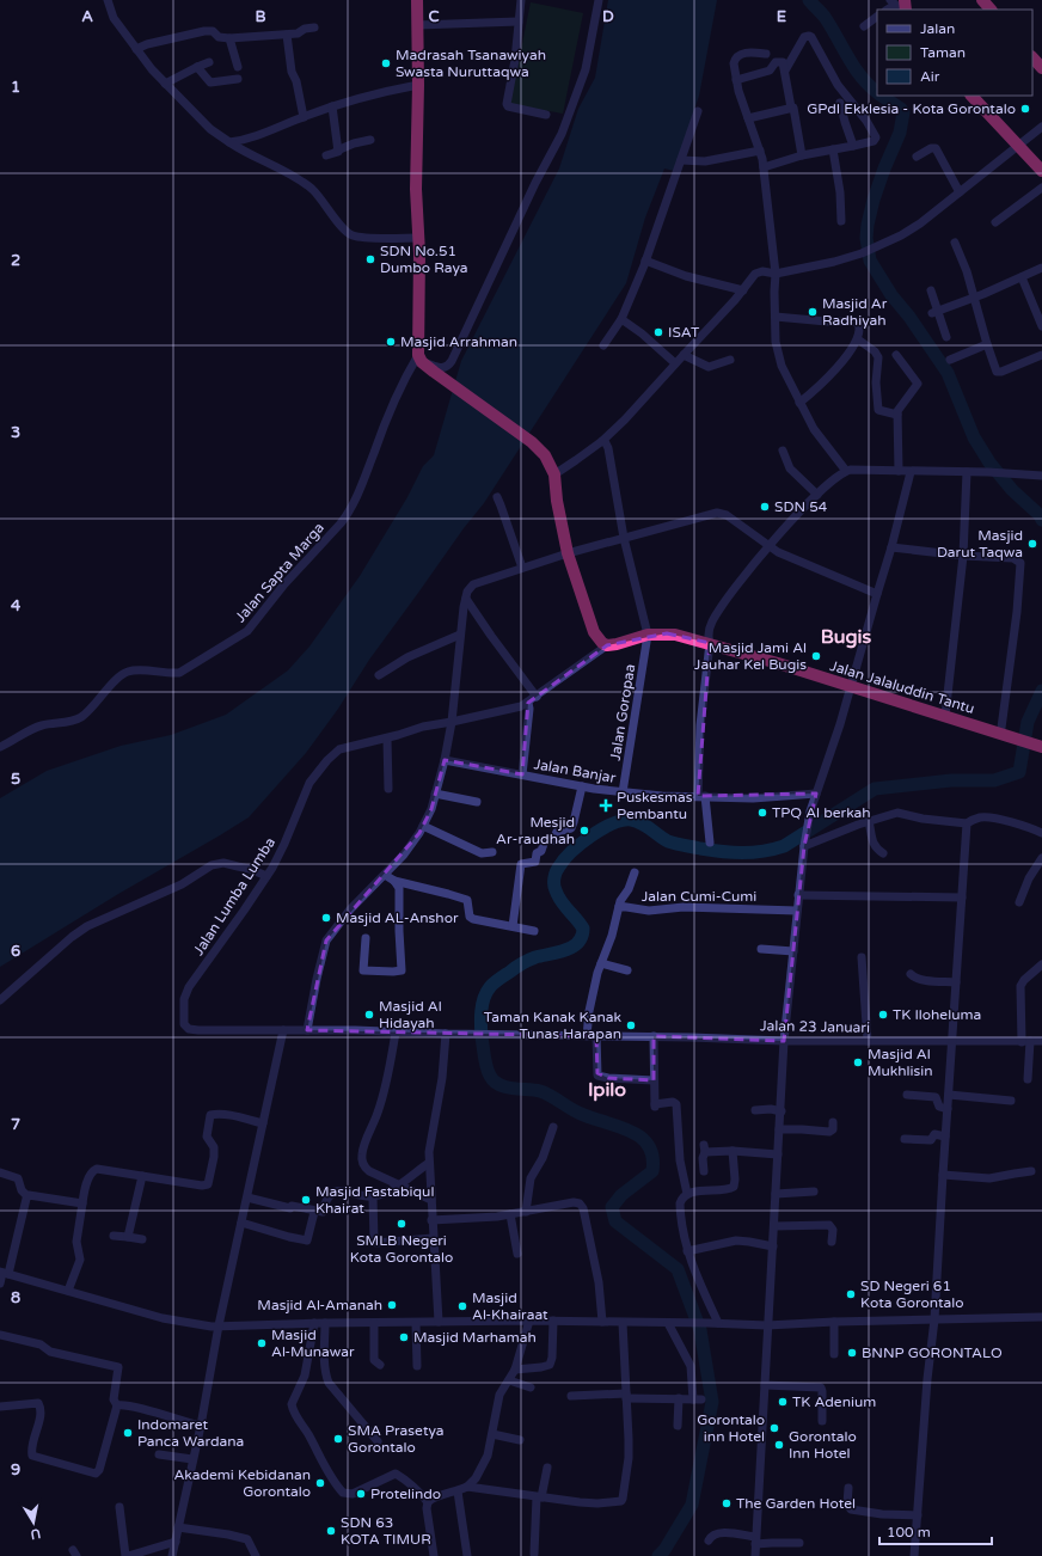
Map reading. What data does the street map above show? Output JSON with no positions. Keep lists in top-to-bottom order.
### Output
{
  "streets": {
    "highway": ["Jalan Jalaluddin Tantu"],
    "street": [
      "Jalan Sapta Marga",
      "Jalan Goropaa",
      "Jalan Banjar",
      "Jalan Lumba Lumba",
      "Jalan Cumi-Cumi",
      "Jalan 23 Januari"
    ]
  },
  "crossings": [
    ["Jalan Jalaluddin Tantu", "Jalan Goropaa"],
    ["Jalan Goropaa", "Jalan Banjar"],
    ["Jalan Lumba Lumba", "Jalan 23 Januari"]
  ],
  "districts": ["Bugis", "Ipilo"],
  "places": {
    "other": [
      "Madrasah Tsanawiyah Swasta Nuruttaqwa",
      "GPdI Ekklesia - Kota Gorontalo",
      "SDN No.51 Dumbo Raya",
      "Masjid Ar Radhiyah",
      "ISAT",
      "Masjid Arrahman",
      "SDN 54",
      "Masjid Darut Taqwa",
      "Masjid Jami Al Jauhar Kel Bugis",
      "TPQ Al berkah",
      "Mesjid Ar-raudhah",
      "Masjid AL-Anshor",
      "Masjid Al Hidayah",
      "TK Iloheluma",
      "Taman Kanak Kanak Tunas Harapan",
      "Masjid Al Mukhlisin",
      "Masjid Fastabiqul Khairat",
      "SMLB Negeri Kota Gorontalo",
      "SD Negeri 61 Kota Gorontalo",
      "Masjid Al-Amanah",
      "Masjid Al-Khairaat",
      "Masjid Marhamah",
      "Masjid Al-Munawar",
      "BNNP GORONTALO",
      "TK Adenium",
      "Gorontalo inn Hotel",
      "Indomaret Panca Wardana",
      "SMA Prasetya Gorontalo",
      "Gorontalo Inn Hotel",
      "Akademi Kebidanan Gorontalo",
      "Protelindo",
      "The Garden Hotel",
      "SDN 63 KOTA TIMUR"
    ],
    "health": ["Puskesmas Pembantu"]
  },
  "legend": ["Jalan", "Taman", "Air"],
  "scale_bar": "100 m",
  "north": "bottom",
  "grid": {
    "columns": [
      "A",
      "B",
      "C",
      "D",
      "E"
    ],
    "rows": [
      "1",
      "2",
      "3",
      "4",
      "5",
      "6",
      "7",
      "8",
      "9"
    ]
  }
}
